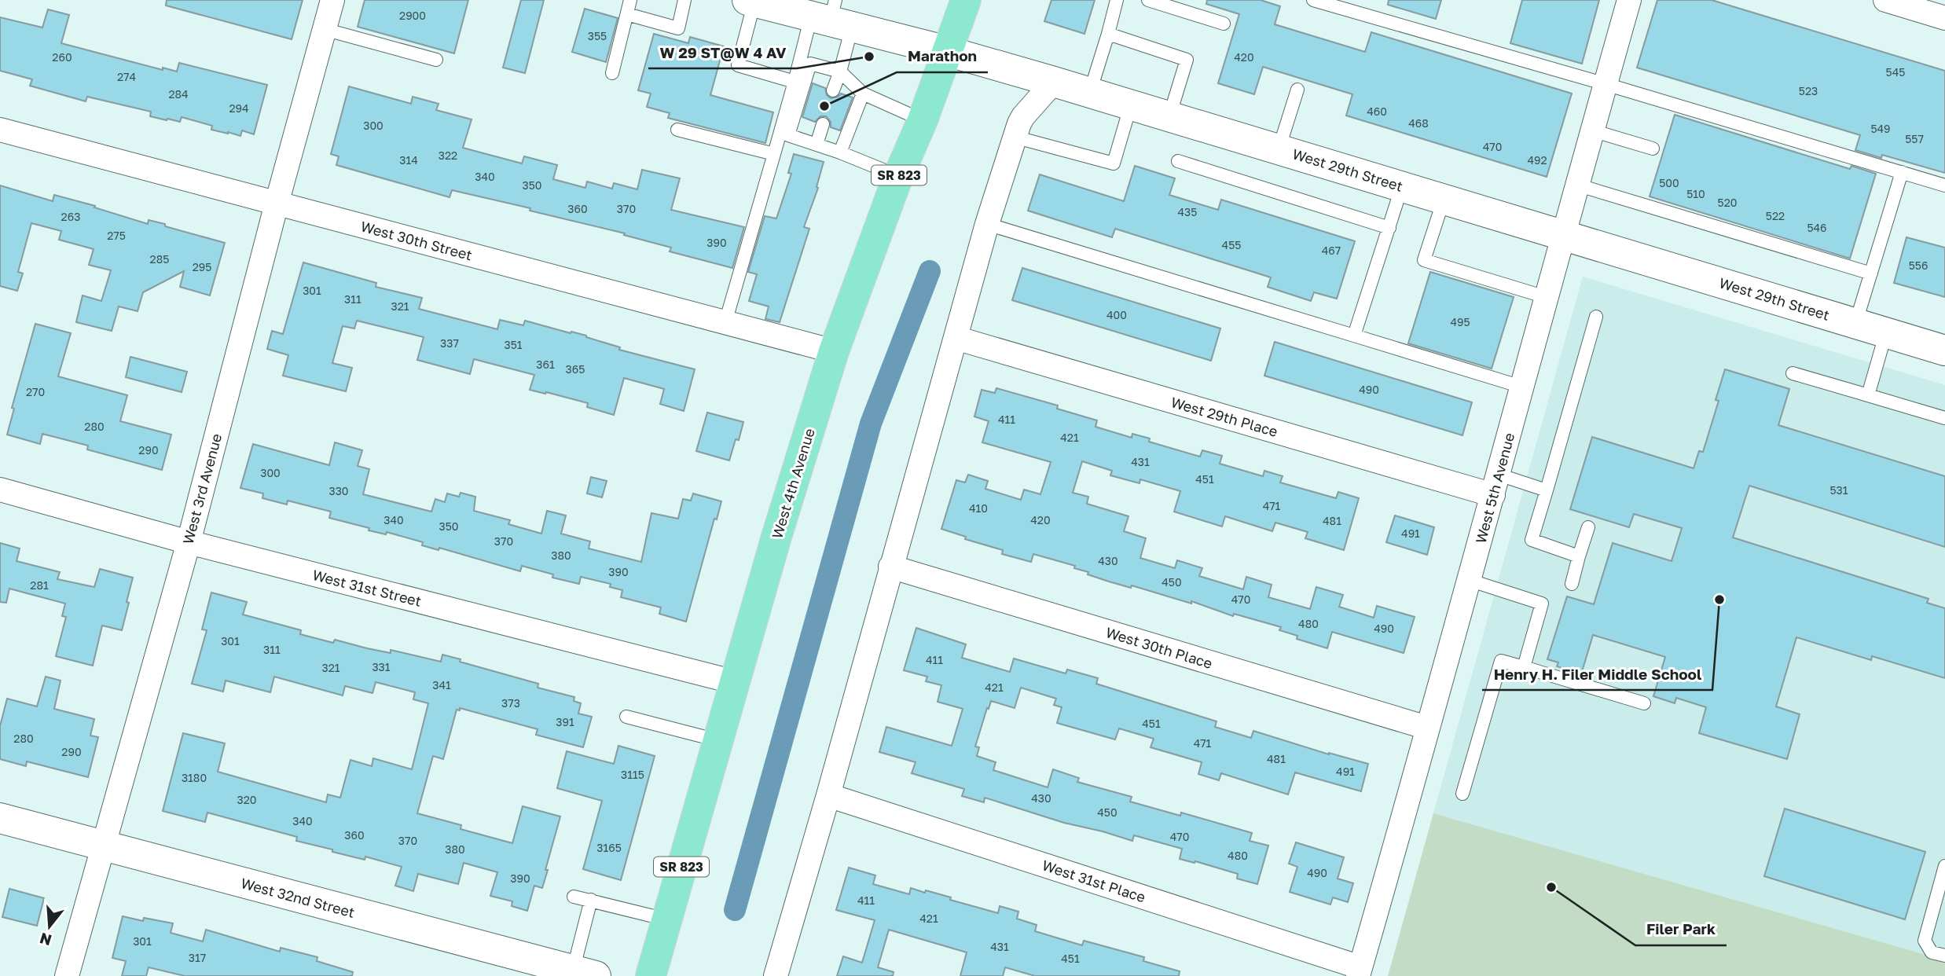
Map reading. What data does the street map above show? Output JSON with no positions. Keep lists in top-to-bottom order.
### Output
{
  "streets": {
    "main road": ["SR 823", "West 4th Avenue"],
    "street": [
      "West 29th Street",
      "West 30th Street",
      "West 29th Place",
      "West 5th Avenue",
      "West 3rd Avenue",
      "West 31st Street",
      "West 30th Place",
      "West 31st Place",
      "West 32nd Street"
    ]
  },
  "crossings": [
    ["West 29th Street", "West 4th Avenue"],
    ["West 29th Street", "West 5th Avenue"],
    ["West 30th Street", "West 4th Avenue"],
    ["West 30th Street", "West 3rd Avenue"],
    ["West 29th Place", "West 5th Avenue"],
    ["West 4th Avenue", "West 31st Street"],
    ["West 5th Avenue", "West 30th Place"],
    ["West 5th Avenue", "West 31st Place"],
    ["West 3rd Avenue", "West 31st Street"],
    ["West 3rd Avenue", "West 32nd Street"]
  ],
  "places": [
    "W 29 ST@W 4 AV",
    "Marathon",
    "Henry H. Filer Middle School",
    "Filer Park"
  ],
  "house_numbers": [
    "2900",
    "355",
    "260",
    "420",
    "545",
    "274",
    "523",
    "284",
    "294",
    "460",
    "468",
    "300",
    "549",
    "557",
    "470",
    "322",
    "314",
    "492",
    "340",
    "500",
    "350",
    "510",
    "520",
    "360",
    "370",
    "435",
    "522",
    "263",
    "546",
    "275",
    "390",
    "455",
    "467",
    "285",
    "556",
    "295",
    "301",
    "311",
    "321",
    "400",
    "495",
    "337",
    "351",
    "361",
    "365",
    "490",
    "270",
    "411",
    "280",
    "421",
    "290",
    "431",
    "300",
    "451",
    "531",
    "330",
    "471",
    "410",
    "340",
    "420",
    "481",
    "350",
    "491",
    "370",
    "380",
    "430",
    "390",
    "450",
    "281",
    "470",
    "480",
    "490",
    "301",
    "311",
    "411",
    "331",
    "321",
    "341",
    "421",
    "373",
    "391",
    "451",
    "280",
    "471",
    "290",
    "481",
    "491",
    "3115",
    "3180",
    "430",
    "320",
    "450",
    "340",
    "360",
    "470",
    "370",
    "3165",
    "380",
    "480",
    "490",
    "390",
    "411",
    "421",
    "301",
    "431",
    "317",
    "451"
  ],
  "north": "bottom"
}
